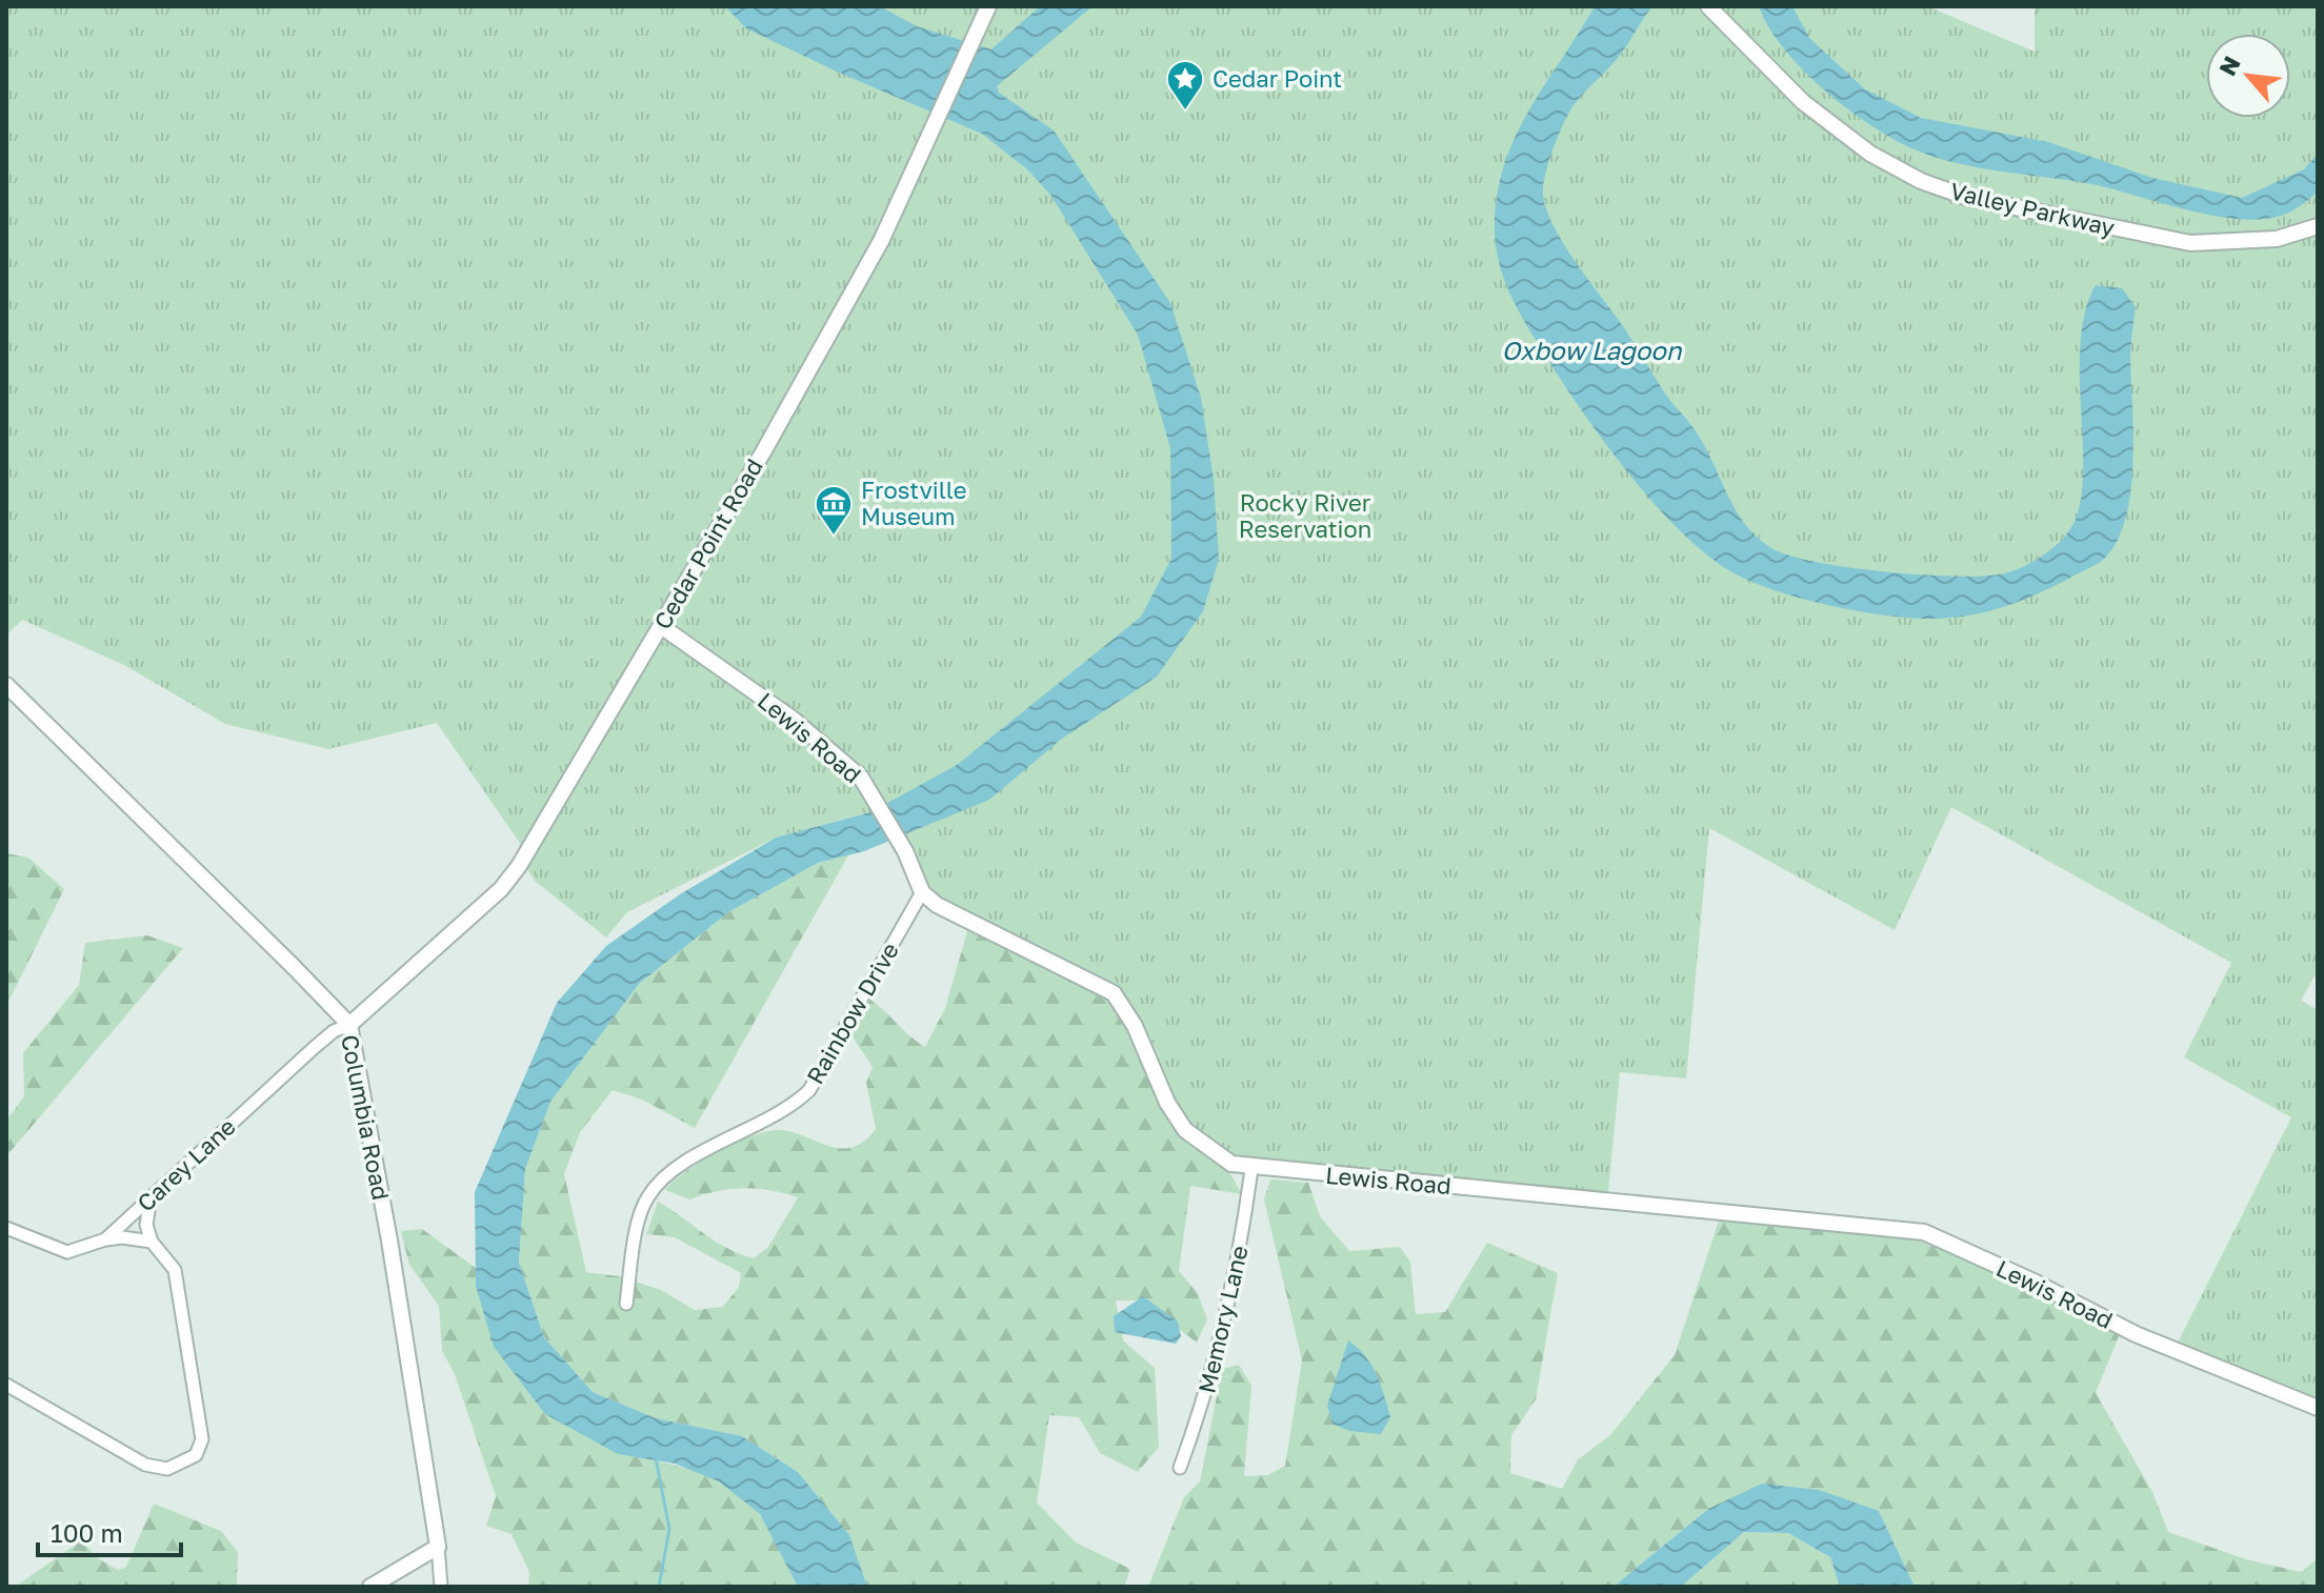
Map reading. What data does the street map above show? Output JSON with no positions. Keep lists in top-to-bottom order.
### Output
{
  "streets": {
    "street": [
      "Valley Parkway",
      "Cedar Point Road",
      "Lewis Road",
      "Rainbow Drive",
      "Columbia Road",
      "Carey Lane",
      "Memory Lane"
    ]
  },
  "crossings": [
    ["Cedar Point Road", "Lewis Road"],
    ["Cedar Point Road", "Columbia Road"],
    ["Cedar Point Road", "Carey Lane"],
    ["Lewis Road", "Rainbow Drive"],
    ["Lewis Road", "Memory Lane"],
    ["Columbia Road", "Carey Lane"]
  ],
  "water": ["Oxbow Lagoon"],
  "parks": ["Rocky River Reservation"],
  "places": {
    "place": ["Cedar Point"],
    "museum": ["Frostville Museum"]
  },
  "scale_bar": "100 m",
  "north": "top left"
}
